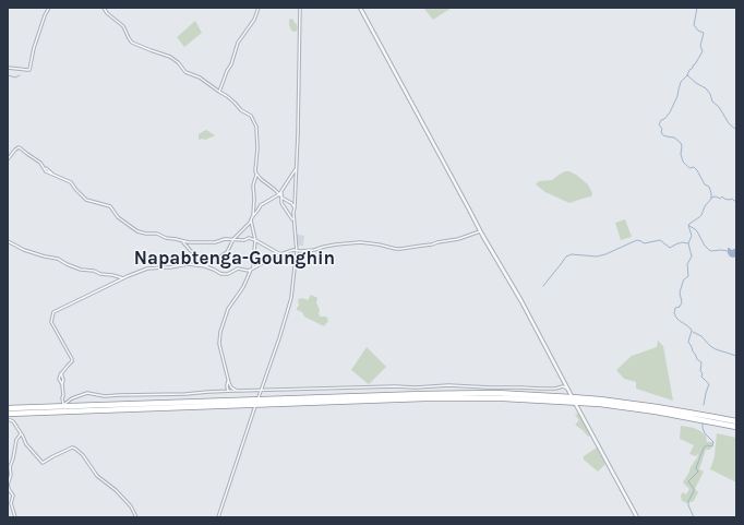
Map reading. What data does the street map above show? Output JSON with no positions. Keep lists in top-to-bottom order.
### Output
{
  "districts": ["Napabtenga-Gounghin"]
}
